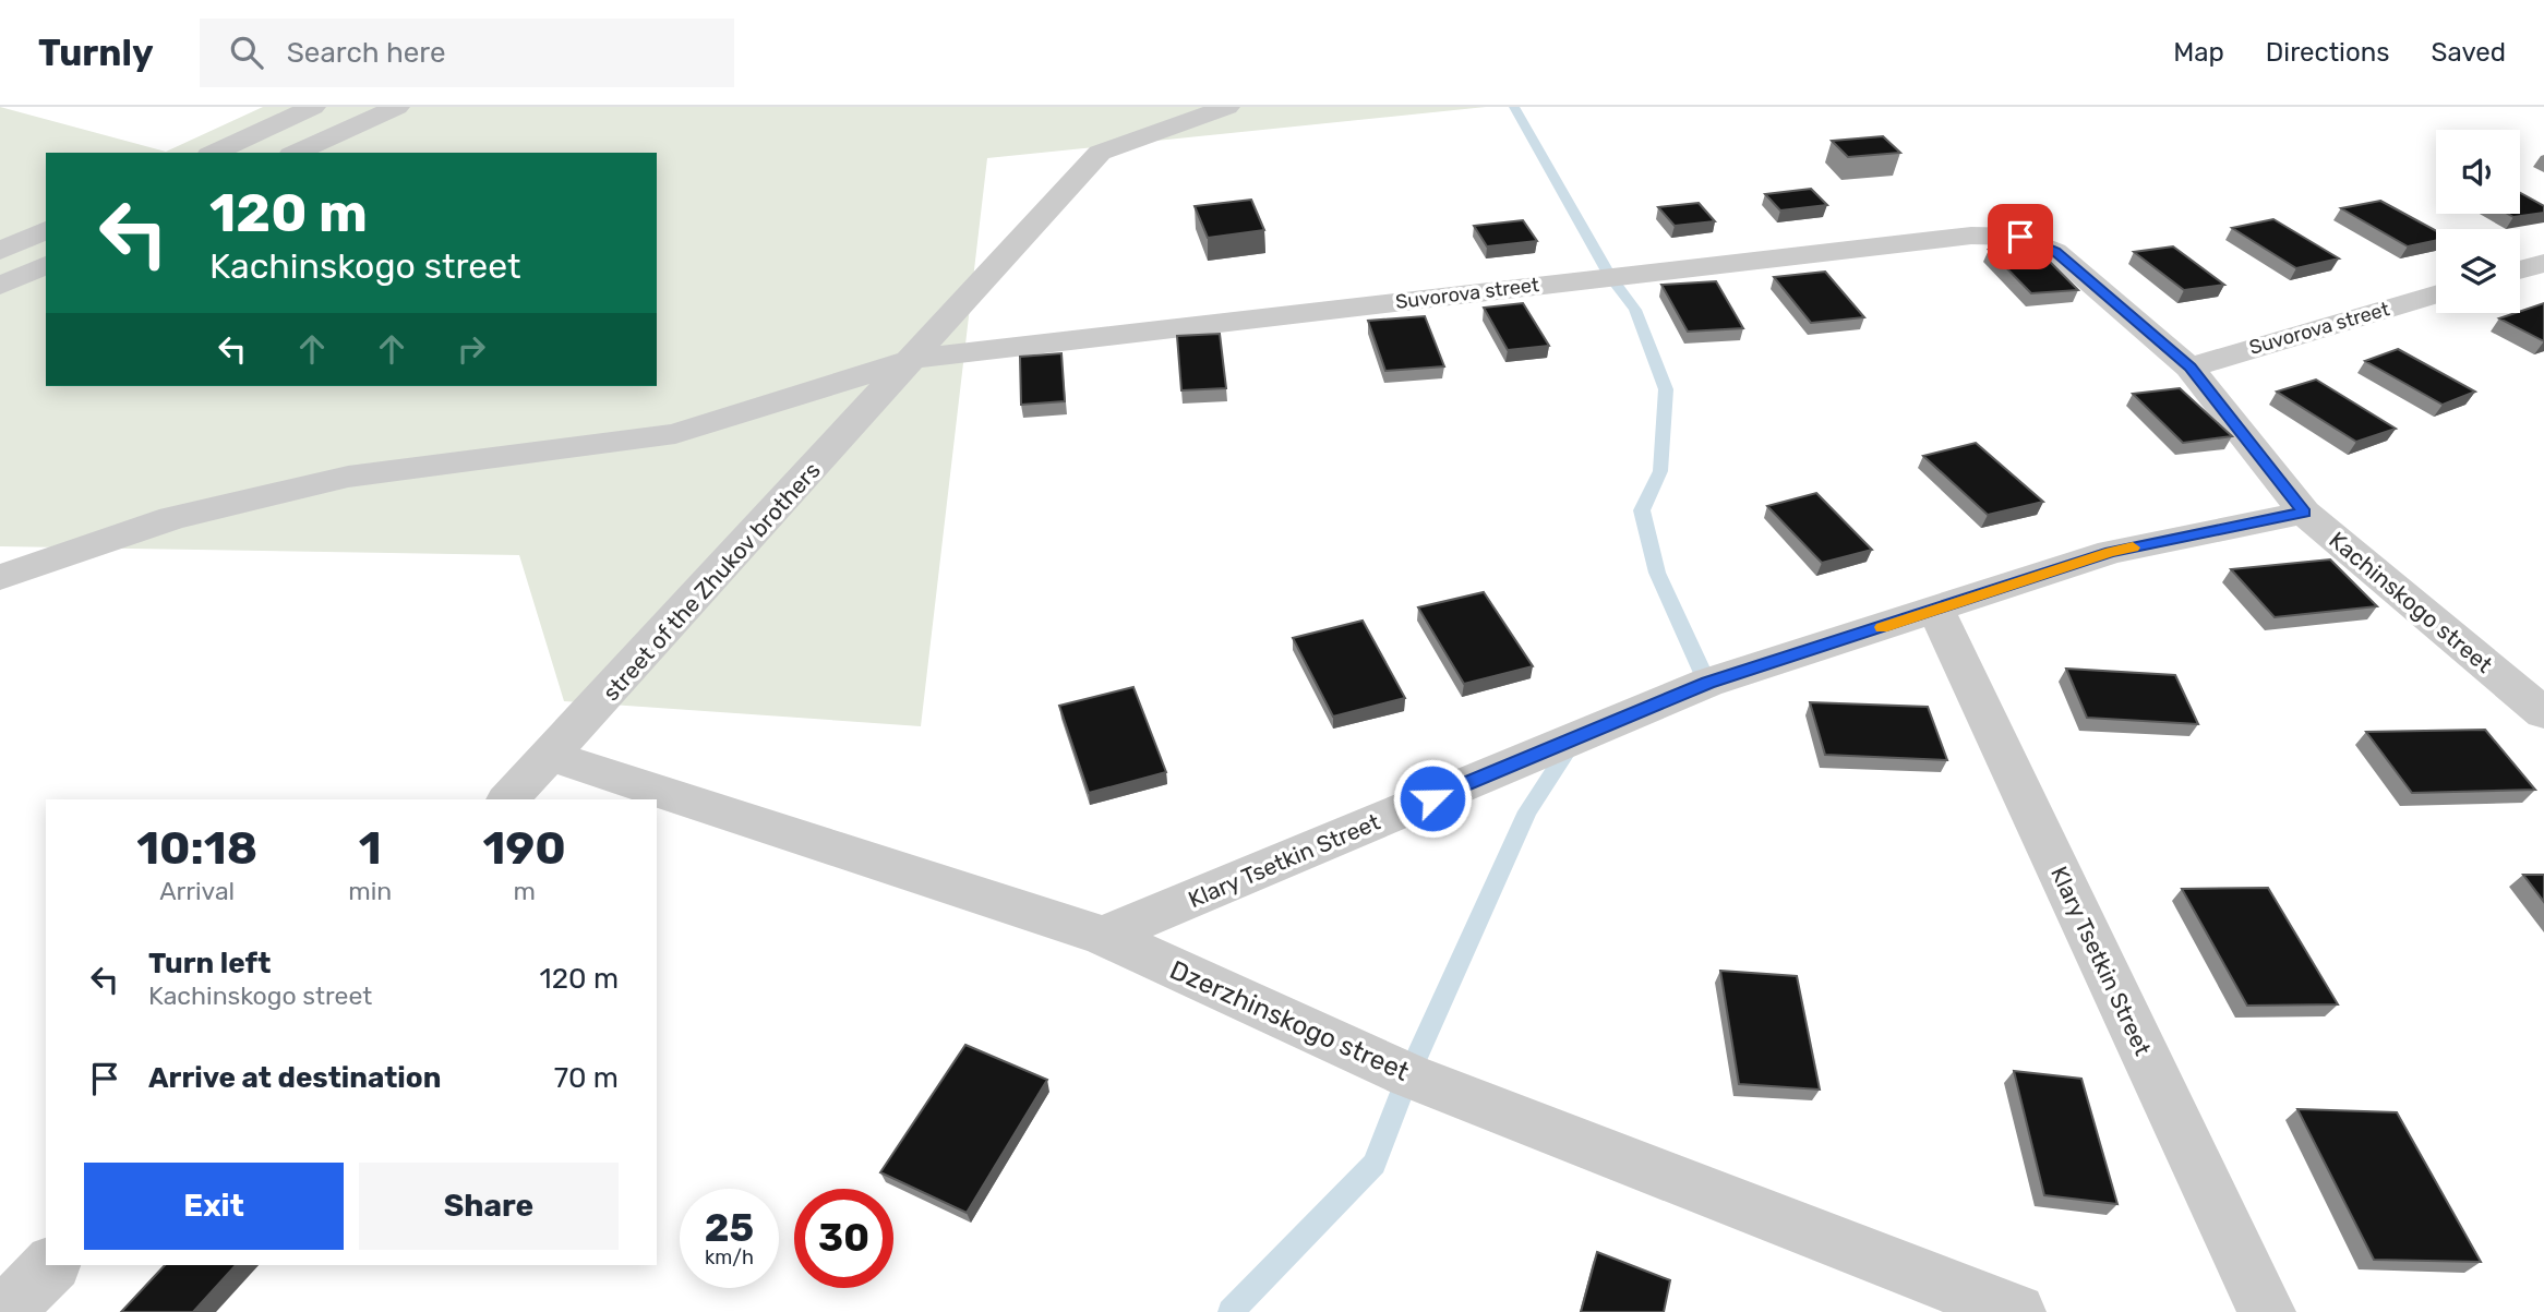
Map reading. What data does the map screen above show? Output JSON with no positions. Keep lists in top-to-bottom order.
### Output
{
  "streets": {
    "street": [
      "Suvorova street",
      "street of the Zhukov brothers",
      "Kachinskogo street",
      "Klary Tsetkin Street",
      "Dzerzhinskogo street"
    ]
  },
  "crossings": [
    ["Suvorova street", "street of the Zhukov brothers"],
    ["Suvorova street", "Kachinskogo street"],
    ["street of the Zhukov brothers", "Dzerzhinskogo street"],
    ["Kachinskogo street", "Klary Tsetkin Street"],
    ["Klary Tsetkin Street", "Dzerzhinskogo street"]
  ],
  "page": {
    "header": "Turnly",
    "search": "Search here",
    "nav": ["Map", "Directions", "Saved"],
    "turn": ["120 m", "Kachinskogo street"],
    "eta": [
      "10:18",
      "Arrival",
      "1",
      "min",
      "190",
      "m"
    ],
    "list": [
      {
        "name": "Turn left",
        "note": "Kachinskogo street",
        "value": "120 m"
      },
      {
        "name": "Arrive at destination",
        "value": "70 m"
      }
    ],
    "buttons": ["Exit", "Share"],
    "speed": "25 km/h",
    "limit": "30"
  }
}
